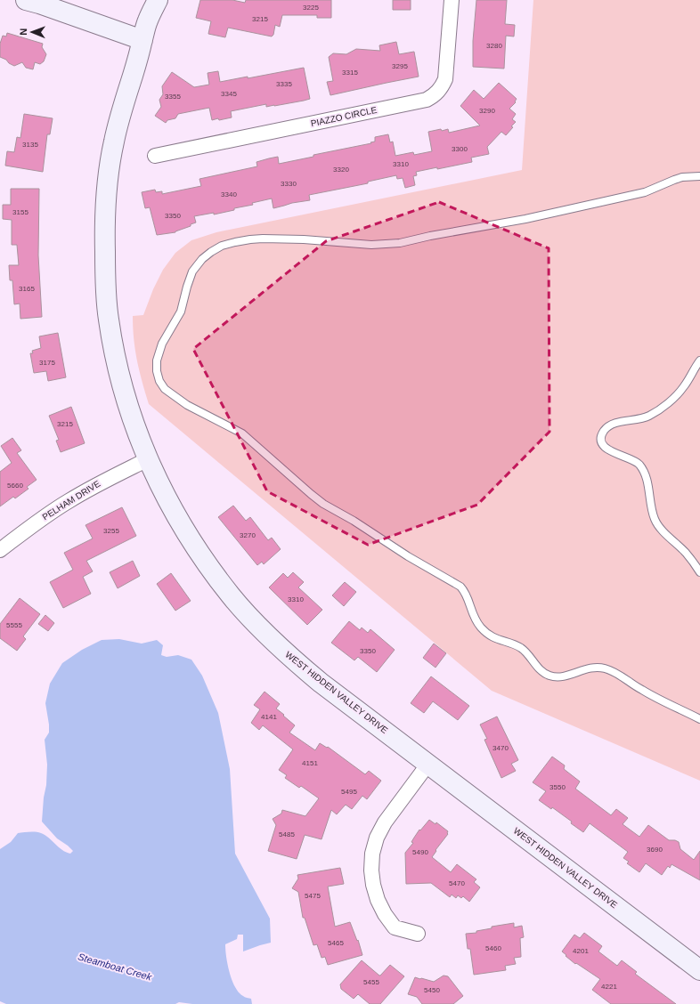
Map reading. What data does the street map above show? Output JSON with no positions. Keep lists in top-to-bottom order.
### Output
{
  "streets": {
    "street": ["PIAZZO CIRCLE", "PELHAM DRIVE", "WEST HIDDEN VALLEY DRIVE"]
  },
  "crossings": [
    ["PELHAM DRIVE", "WEST HIDDEN VALLEY DRIVE"]
  ],
  "water": ["Steamboat Creek"],
  "house_numbers": [
    "3225",
    "3215",
    "3280",
    "3295",
    "3315",
    "3335",
    "3345",
    "3355",
    "3290",
    "3135",
    "3300",
    "3310",
    "3320",
    "3330",
    "3340",
    "3155",
    "3350",
    "3165",
    "3175",
    "3215",
    "5660",
    "3255",
    "3270",
    "3310",
    "5555",
    "3350",
    "4141",
    "3470",
    "4151",
    "3550",
    "5495",
    "5485",
    "3690",
    "5490",
    "5470",
    "5475",
    "5465",
    "5460",
    "4201",
    "5455",
    "4221",
    "5450"
  ],
  "north": "left"
}
